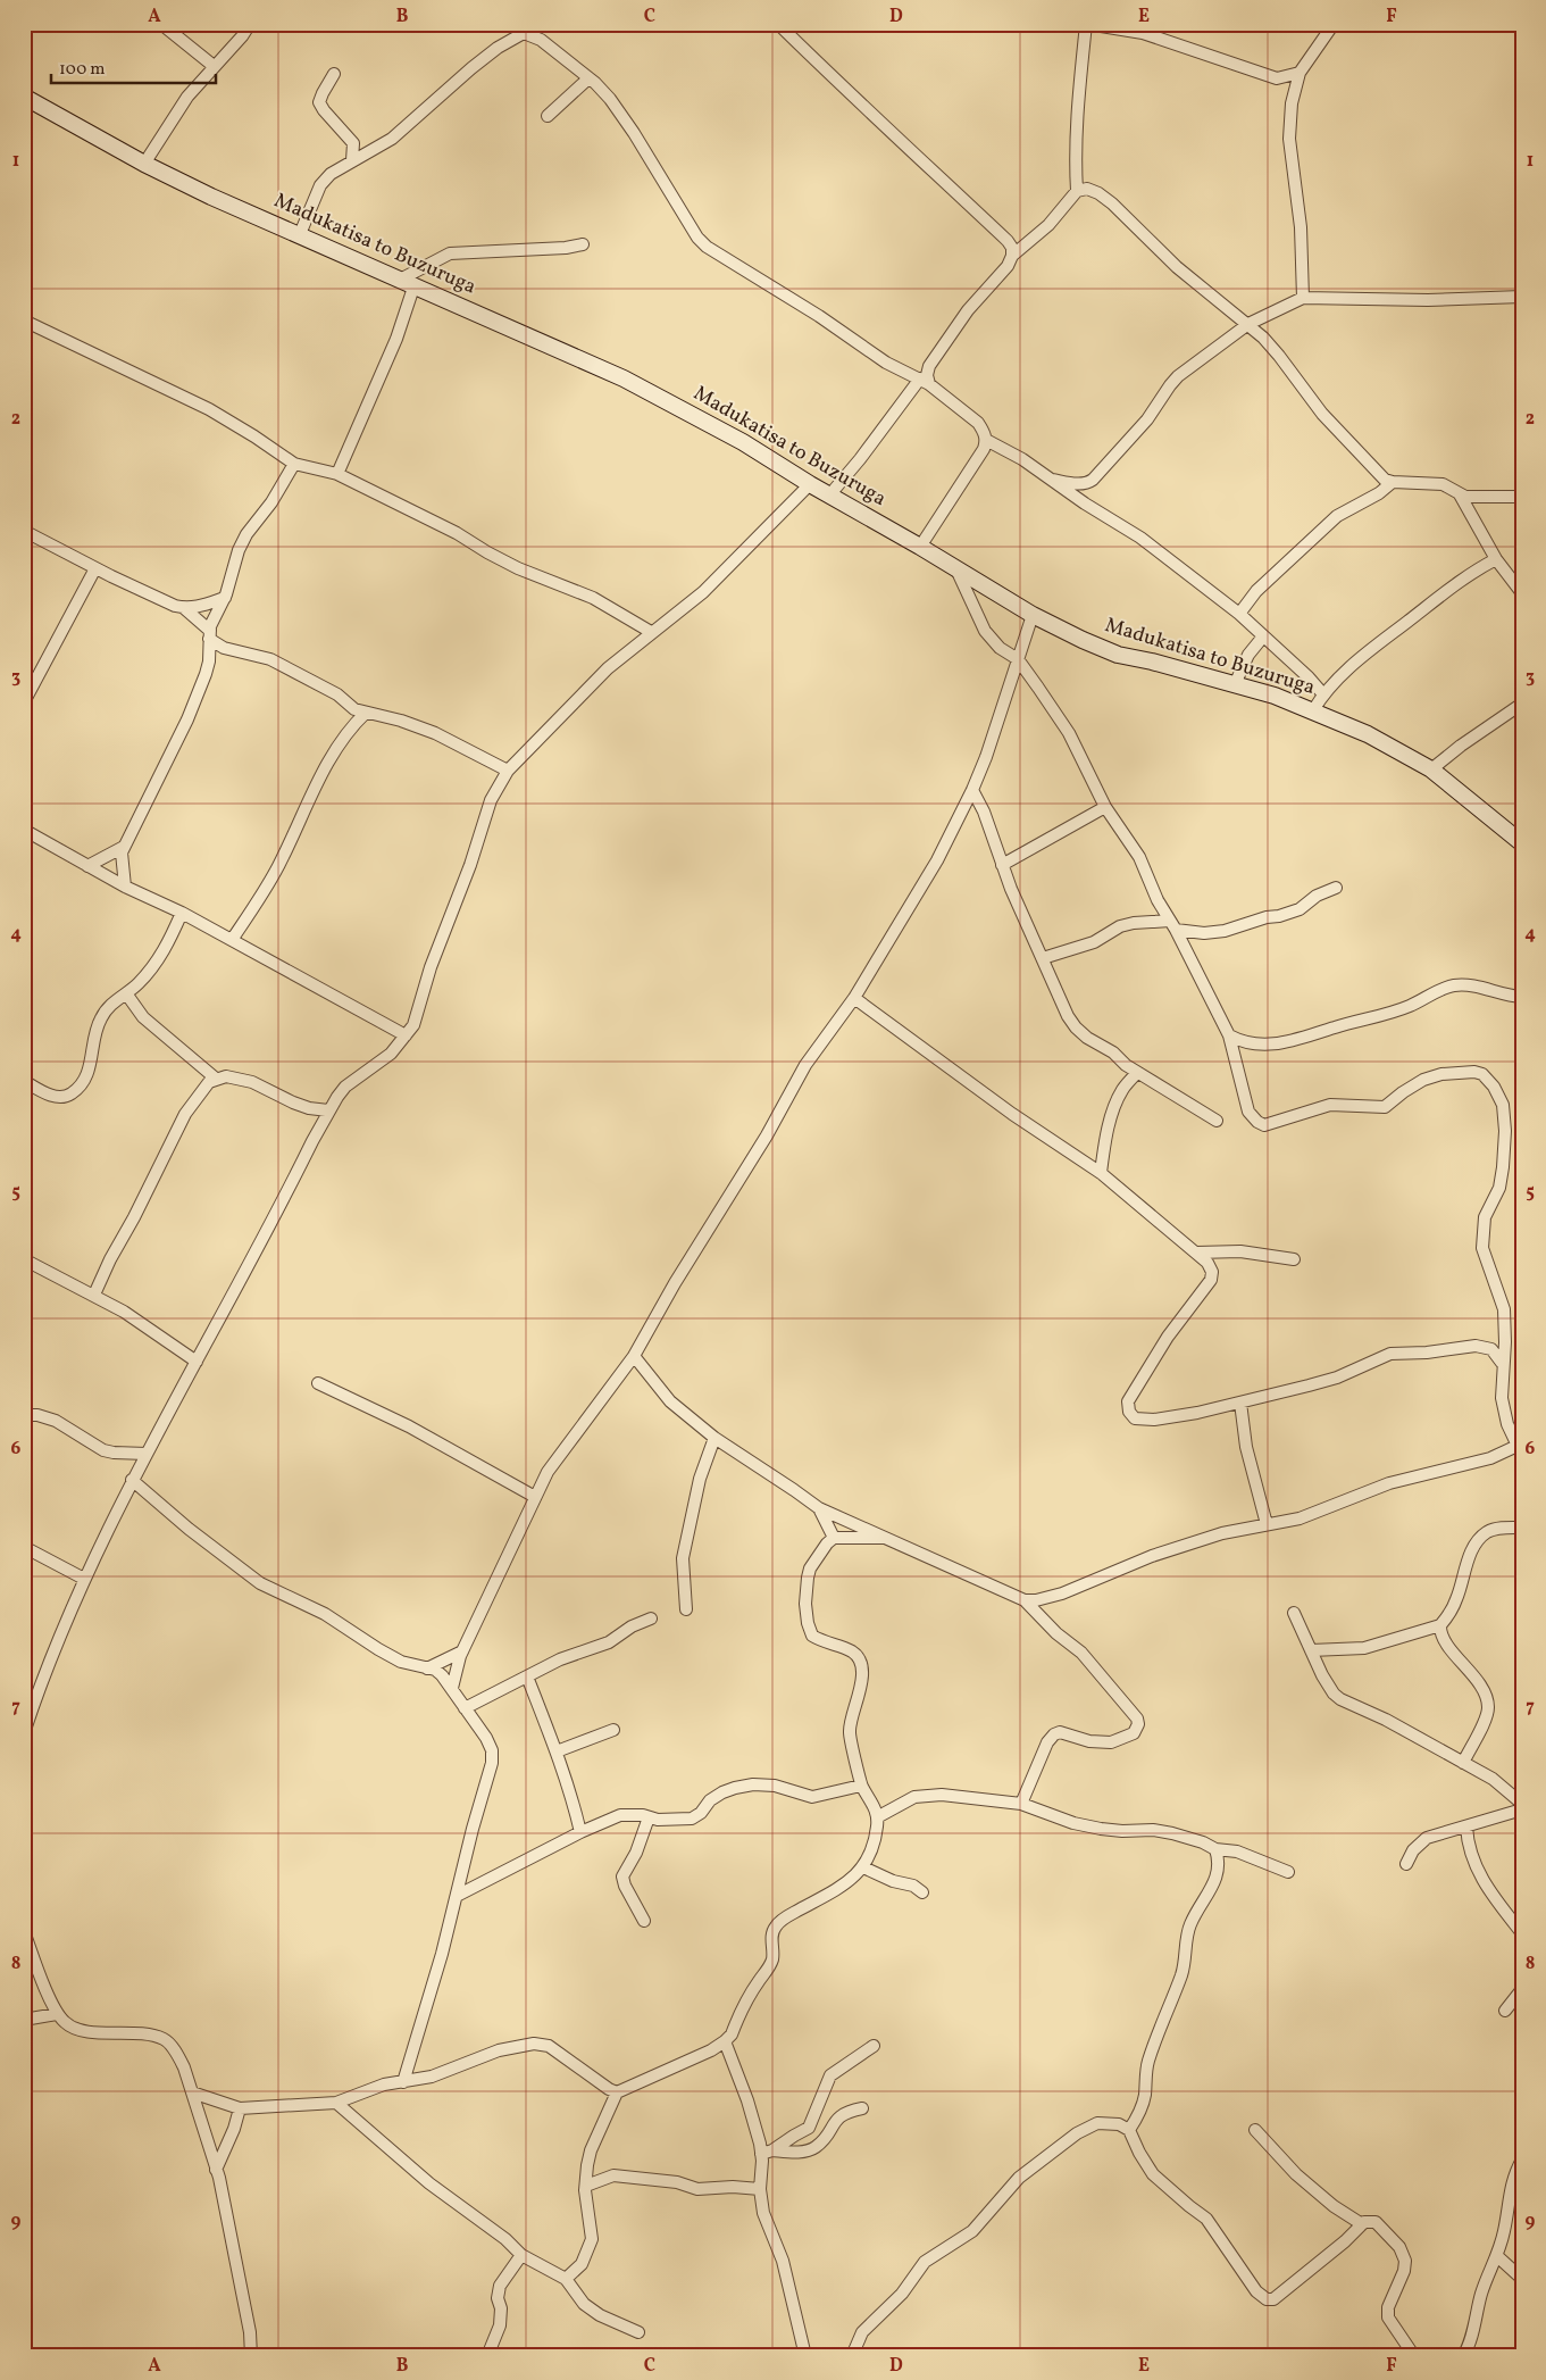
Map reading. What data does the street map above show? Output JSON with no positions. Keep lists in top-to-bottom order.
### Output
{
  "streets": {
    "main road": ["Madukatisa to Buzuruga"]
  },
  "scale_bar": "100 m",
  "grid": {
    "columns": [
      "A",
      "B",
      "C",
      "D",
      "E",
      "F"
    ],
    "rows": [
      "1",
      "2",
      "3",
      "4",
      "5",
      "6",
      "7",
      "8",
      "9"
    ]
  }
}
